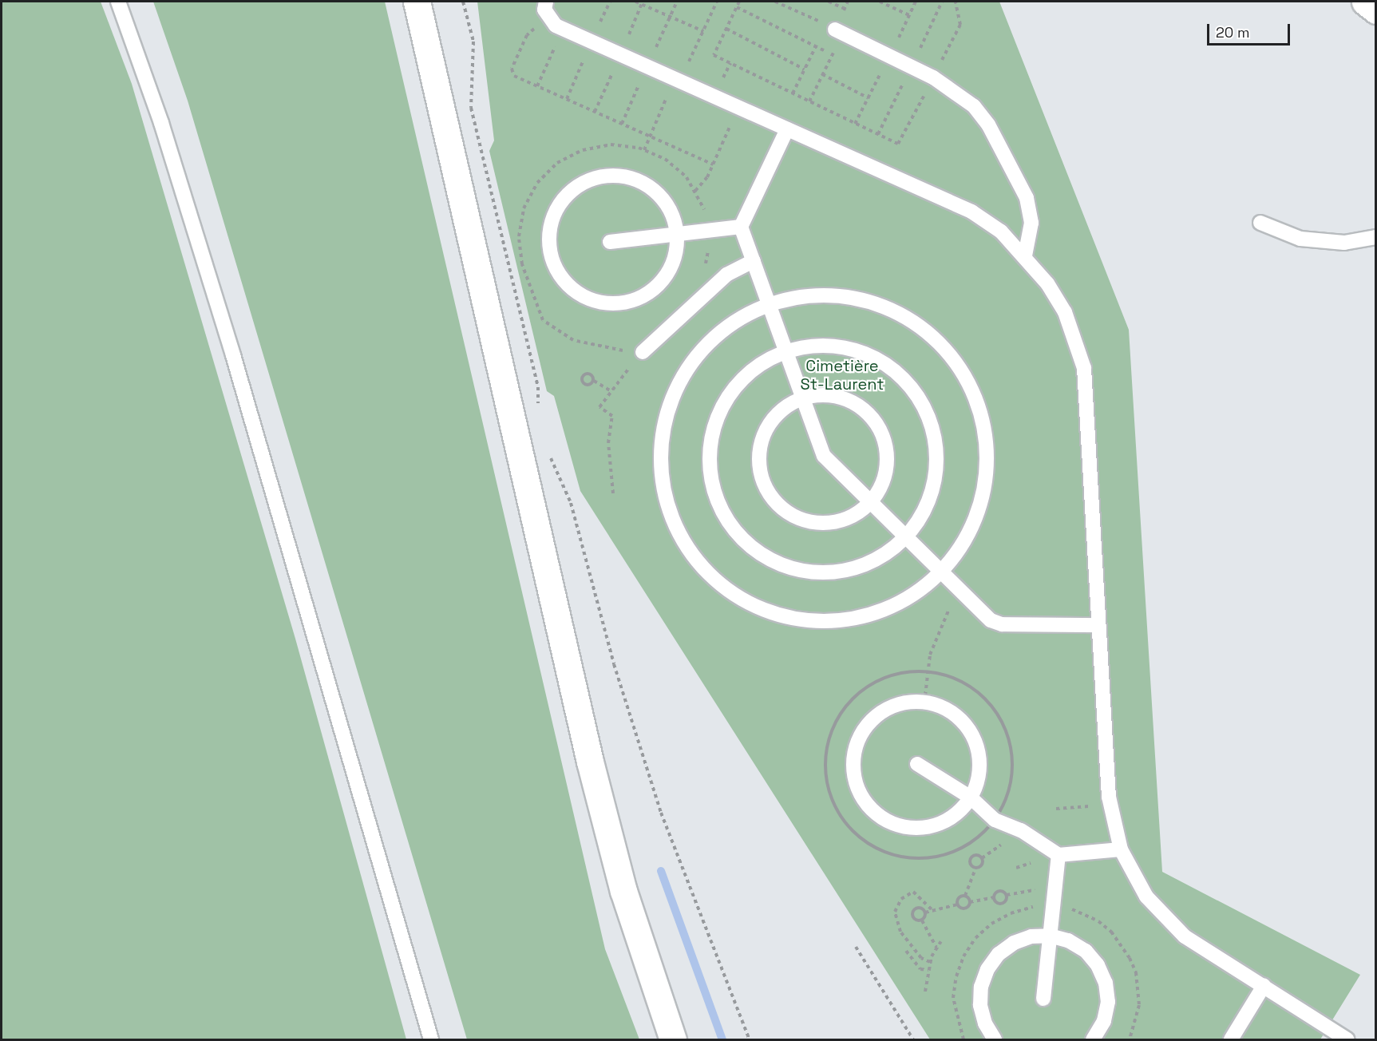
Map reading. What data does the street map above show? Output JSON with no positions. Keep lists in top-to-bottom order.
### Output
{
  "parks": ["Cimetière St-Laurent"],
  "scale_bar": "20 m"
}
